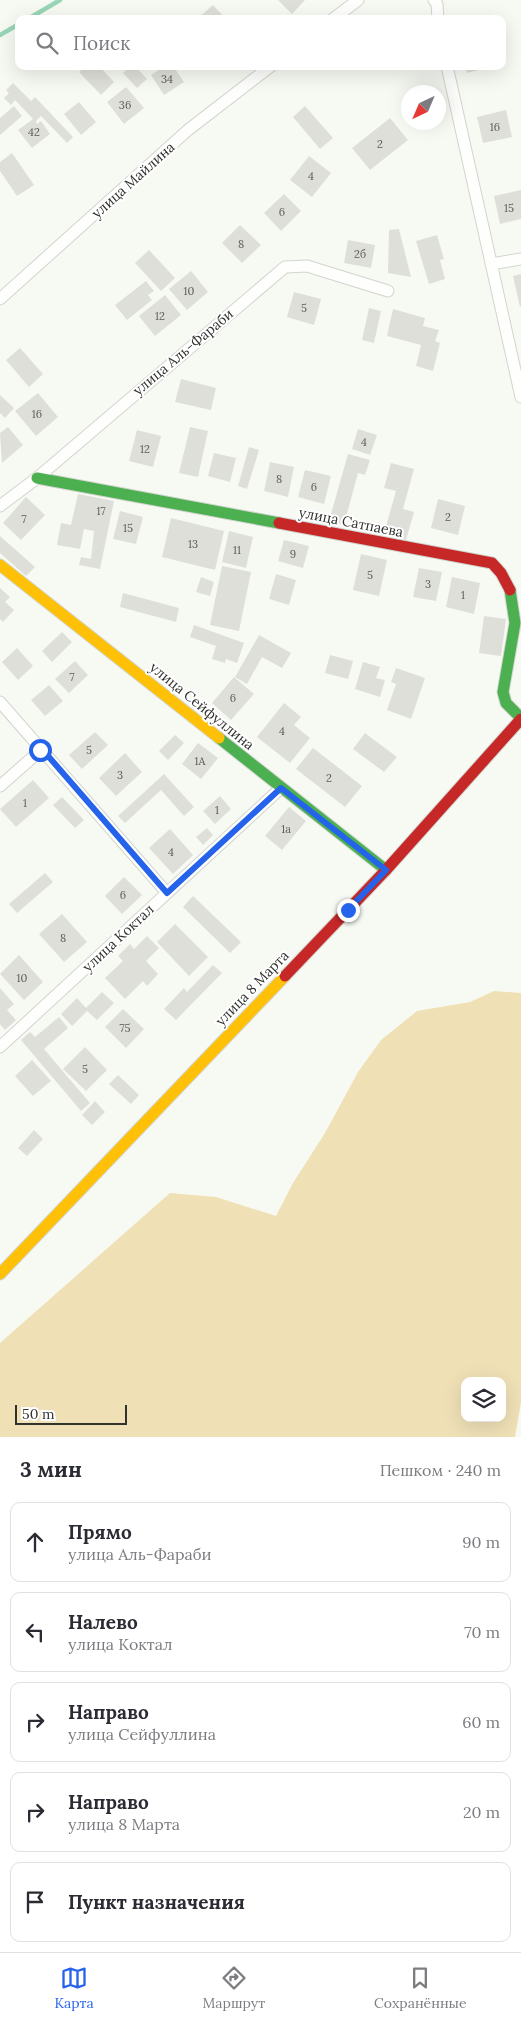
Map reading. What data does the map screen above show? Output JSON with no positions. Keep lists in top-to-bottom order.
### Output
{
  "streets": {
    "street": [
      "улица Майлина",
      "улица Аль-Фараби",
      "улица Сатпаева",
      "улица Сейфуллина",
      "улица Коктал",
      "улица 8 Марта"
    ]
  },
  "crossings": [
    ["улица Аль-Фараби", "улица Сатпаева"],
    ["улица Сатпаева", "улица 8 Марта"],
    ["улица Сейфуллина", "улица Коктал"],
    ["улица Сейфуллина", "улица 8 Марта"]
  ],
  "house_numbers": [
    "34",
    "36",
    "16",
    "42",
    "2",
    "4",
    "15",
    "6",
    "8",
    "2б",
    "10",
    "5",
    "12",
    "16",
    "4",
    "12",
    "8",
    "6",
    "17",
    "2",
    "7",
    "15",
    "13",
    "11",
    "9",
    "5",
    "3",
    "1",
    "7",
    "6",
    "4",
    "5",
    "1А",
    "3",
    "2",
    "1",
    "1",
    "1а",
    "4",
    "6",
    "8",
    "10",
    "75",
    "5"
  ],
  "scale_bar": "50 m",
  "north": "bottom left",
  "page": {
    "search": "Поиск",
    "scale": "50 m",
    "heading": ["3 мин", "Пешком · 240 m"],
    "list": [
      ["Прямо", "улица Аль-Фараби", "90 m"],
      ["Налево", "улица Коктал", "70 m"],
      ["Направо", "улица Сейфуллина", "60 m"],
      ["Направо", "улица 8 Марта", "20 m"],
      "Пункт назначения"
    ],
    "nav": ["Карта", "Маршрут", "Сохранённые"]
  }
}
